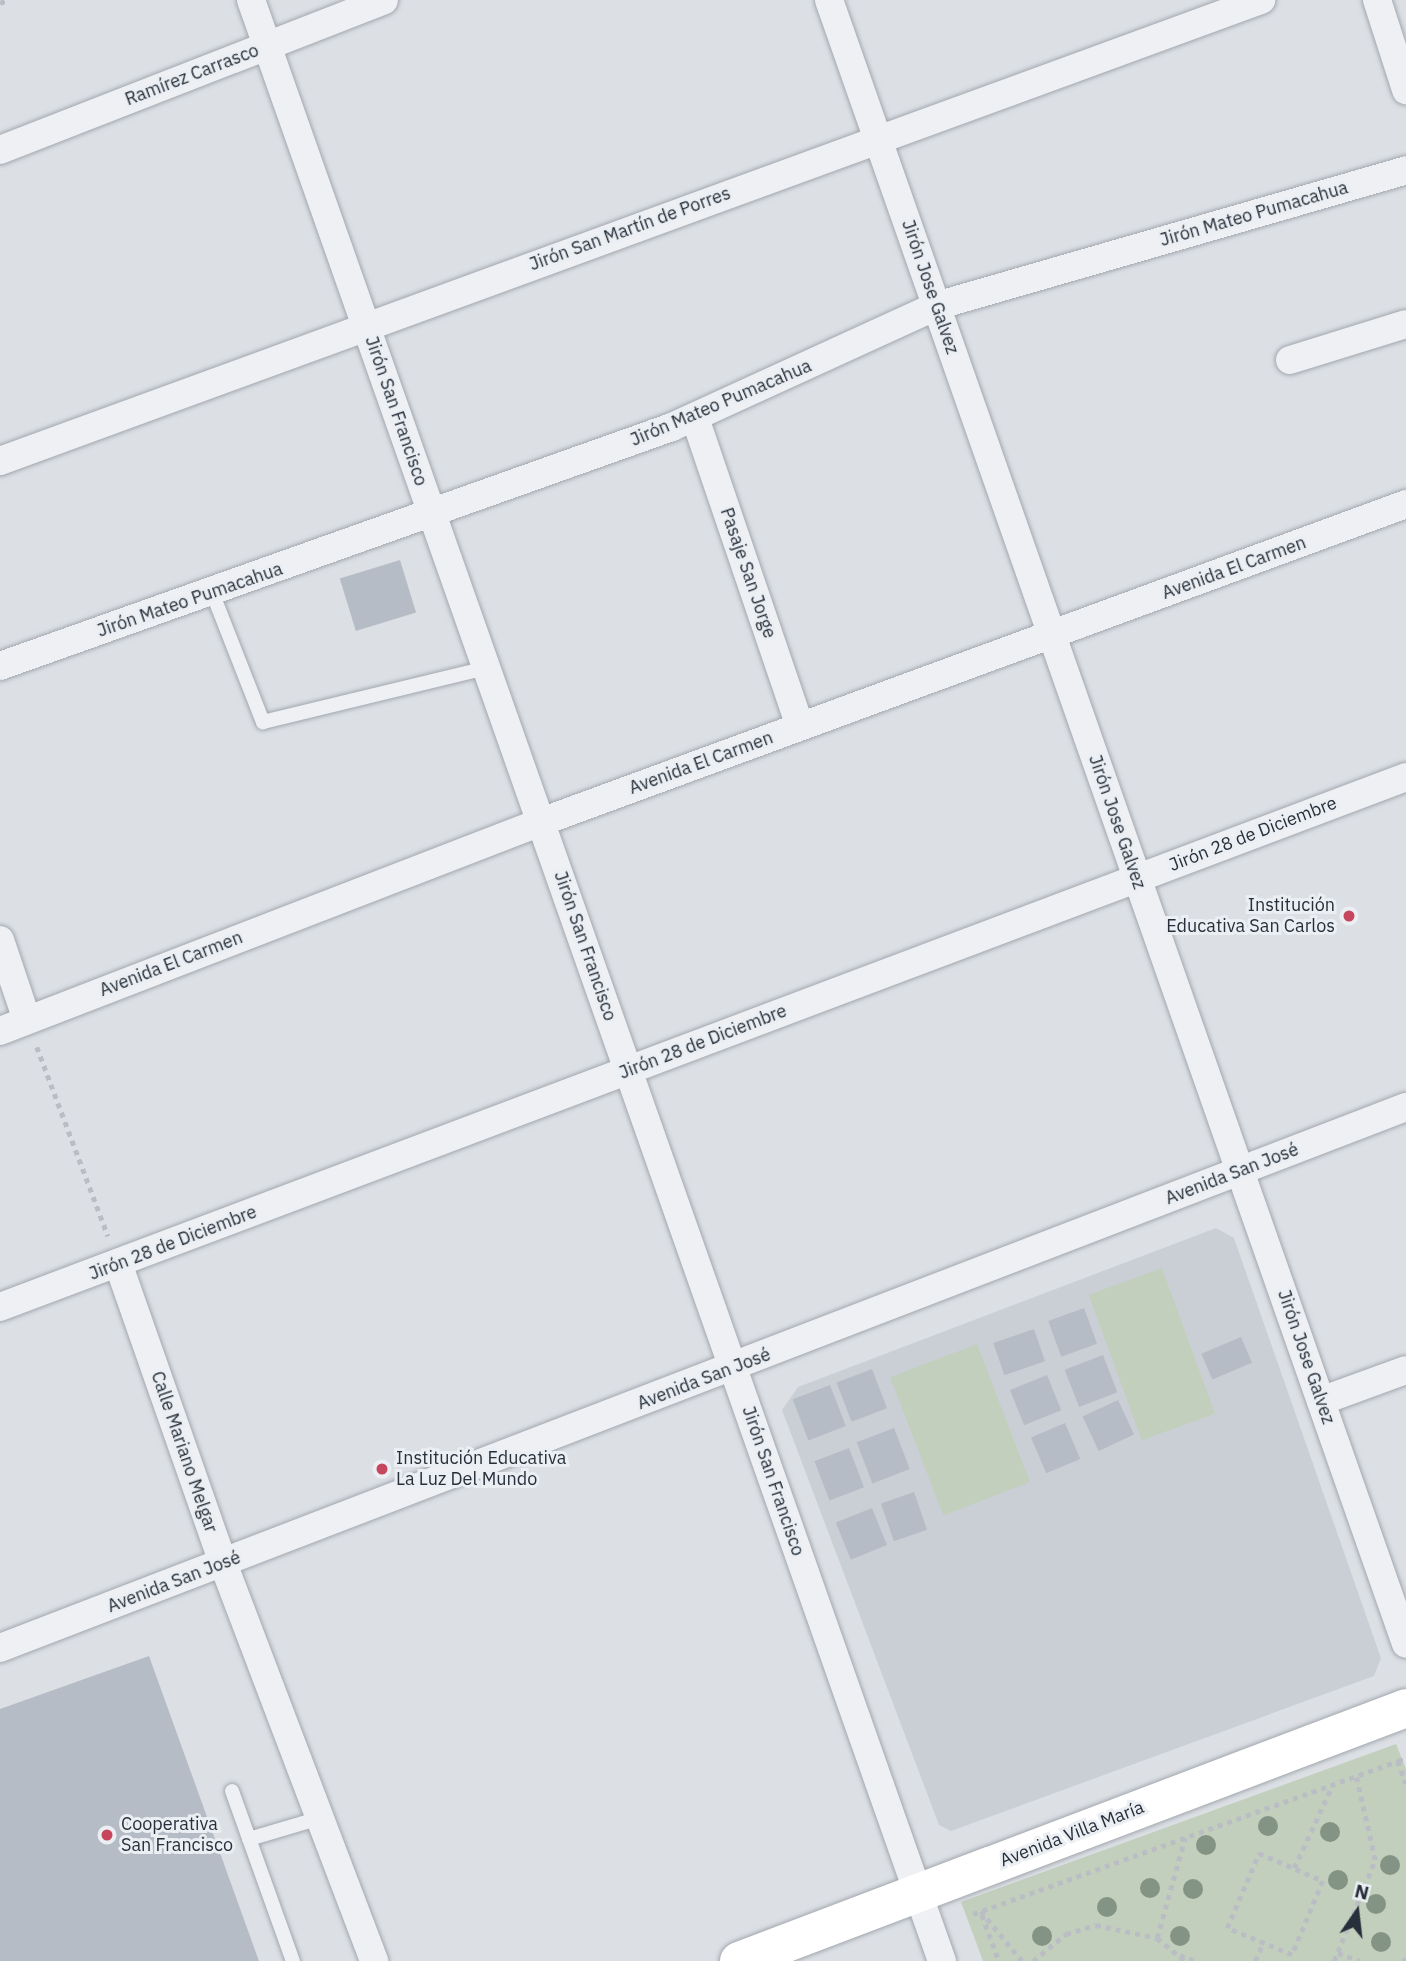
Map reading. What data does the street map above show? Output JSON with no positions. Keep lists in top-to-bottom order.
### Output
{
  "streets": {
    "main road": ["Avenida Villa María"],
    "street": [
      "Ramírez Carrasco",
      "Jirón Mateo Pumacahua",
      "Jirón San Martín de Porres",
      "Jirón Jose Galvez",
      "Jirón San Francisco",
      "Avenida El Carmen",
      "Pasaje San Jorge",
      "Jirón 28 de Diciembre",
      "Avenida San José",
      "Calle Mariano Melgar"
    ]
  },
  "crossings": [
    ["Ramírez Carrasco", "Jirón San Francisco"],
    ["Jirón Mateo Pumacahua", "Jirón Jose Galvez"],
    ["Jirón Mateo Pumacahua", "Jirón San Francisco"],
    ["Jirón Mateo Pumacahua", "Pasaje San Jorge"],
    ["Jirón San Martín de Porres", "Jirón Jose Galvez"],
    ["Jirón San Martín de Porres", "Jirón San Francisco"],
    ["Jirón Jose Galvez", "Avenida El Carmen"],
    ["Jirón Jose Galvez", "Jirón 28 de Diciembre"],
    ["Jirón Jose Galvez", "Avenida San José"],
    ["Jirón San Francisco", "Avenida El Carmen"],
    ["Jirón San Francisco", "Jirón 28 de Diciembre"],
    ["Jirón San Francisco", "Avenida San José"],
    ["Jirón San Francisco", "Avenida Villa María"],
    ["Avenida El Carmen", "Pasaje San Jorge"],
    ["Jirón 28 de Diciembre", "Calle Mariano Melgar"],
    ["Avenida San José", "Calle Mariano Melgar"]
  ],
  "places": ["Institución Educativa San Carlos", "Institución Educativa La Luz Del Mundo", "Cooperativa San Francisco"],
  "north": "top"
}
